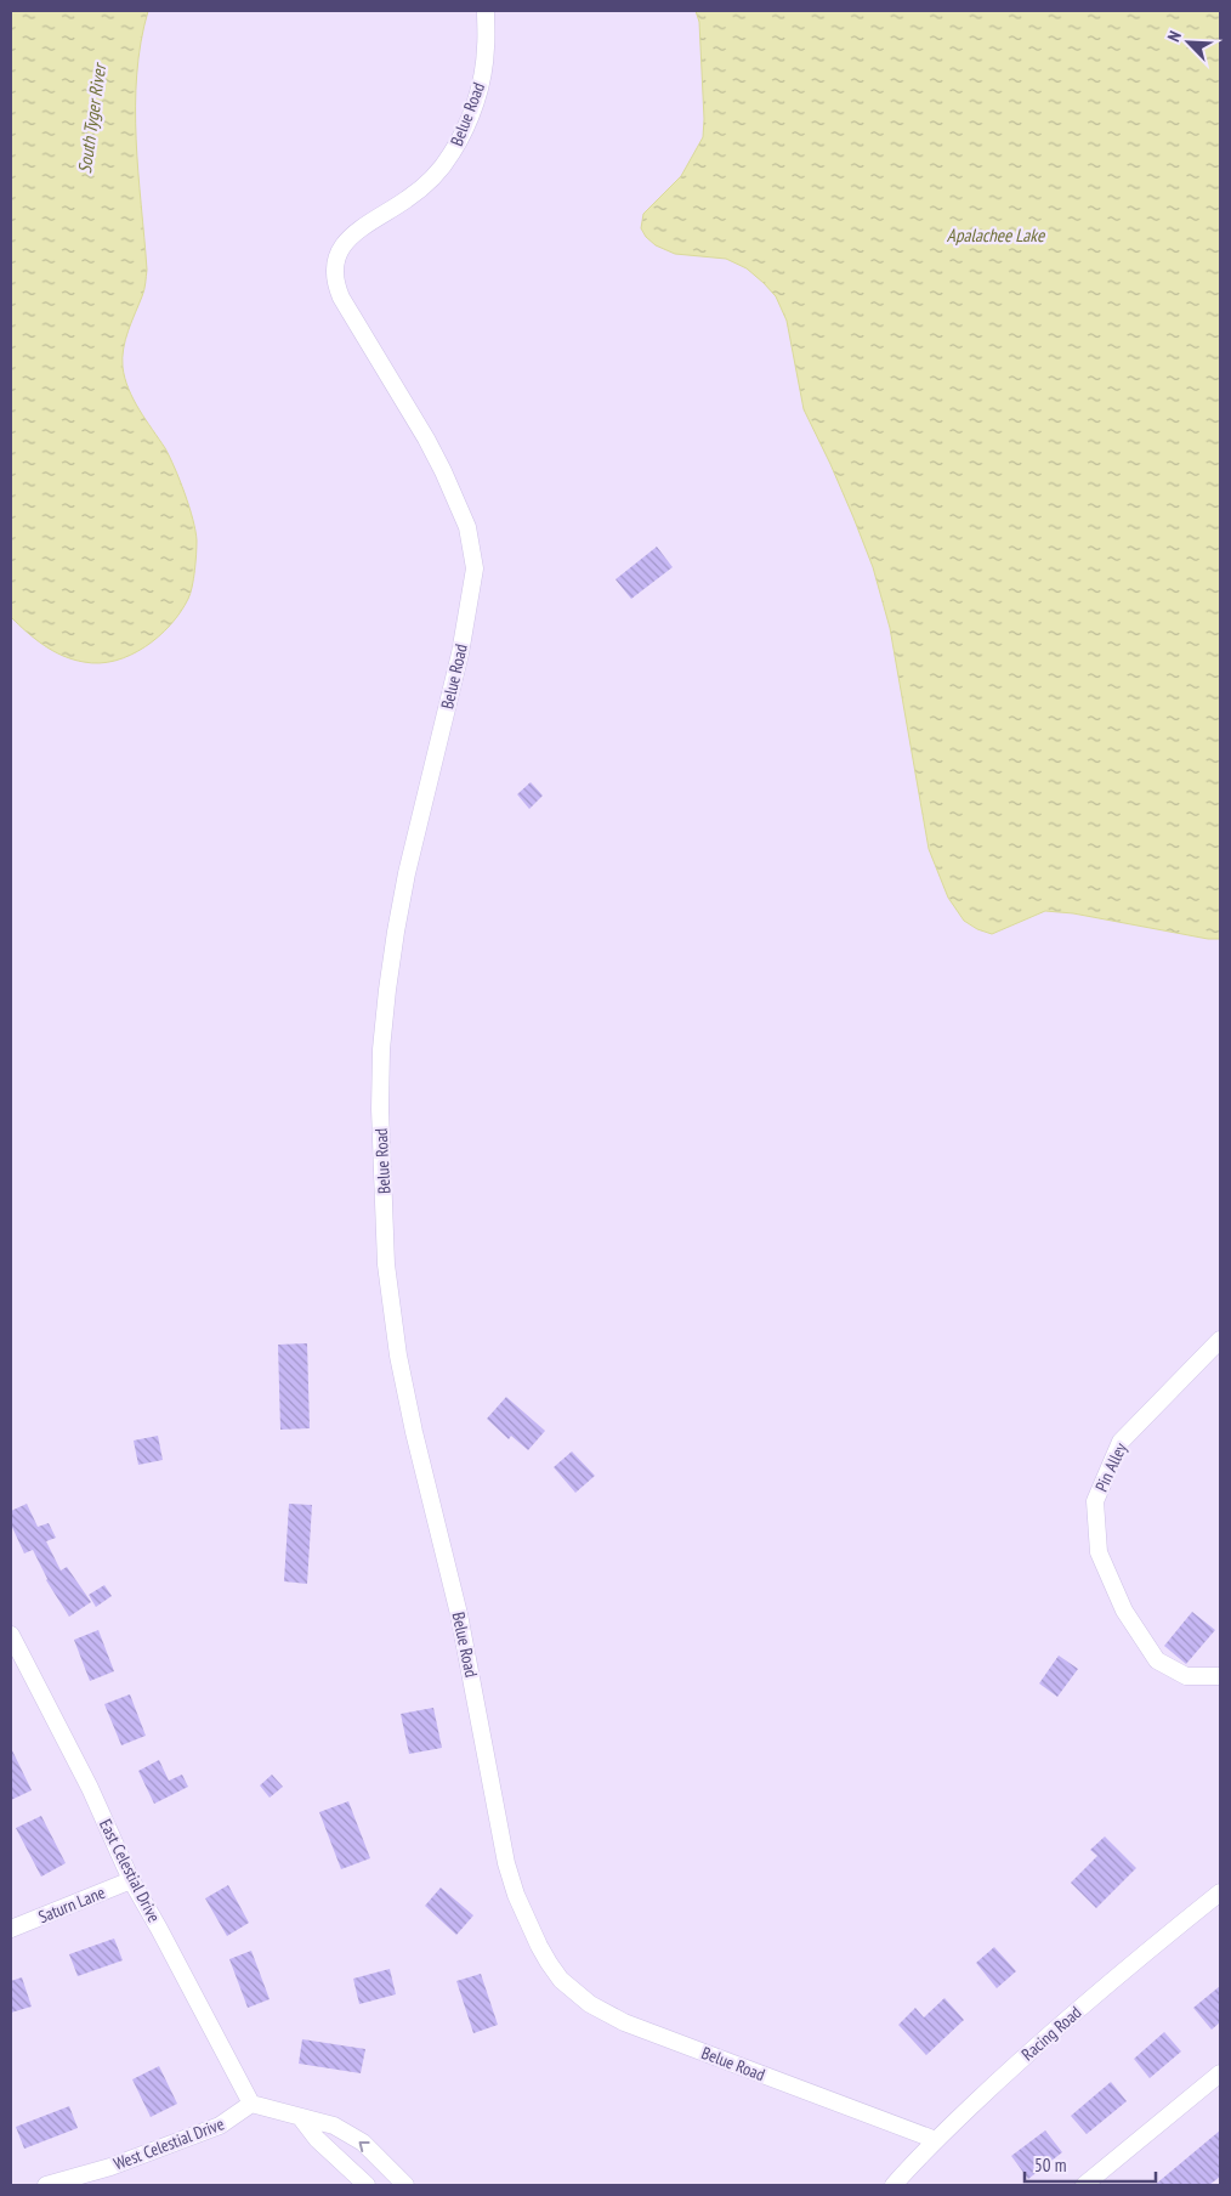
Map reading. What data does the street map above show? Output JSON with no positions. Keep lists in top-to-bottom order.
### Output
{
  "streets": {
    "street": [
      "Belue Road",
      "Pin Alley",
      "East Celestial Drive",
      "Saturn Lane",
      "Racing Road",
      "West Celestial Drive"
    ]
  },
  "crossings": [
    ["Belue Road", "Racing Road"],
    ["East Celestial Drive", "Saturn Lane"],
    ["East Celestial Drive", "West Celestial Drive"]
  ],
  "water": ["South Tyger River", "Apalachee Lake"],
  "scale_bar": "50 m",
  "north": "top left"
}
